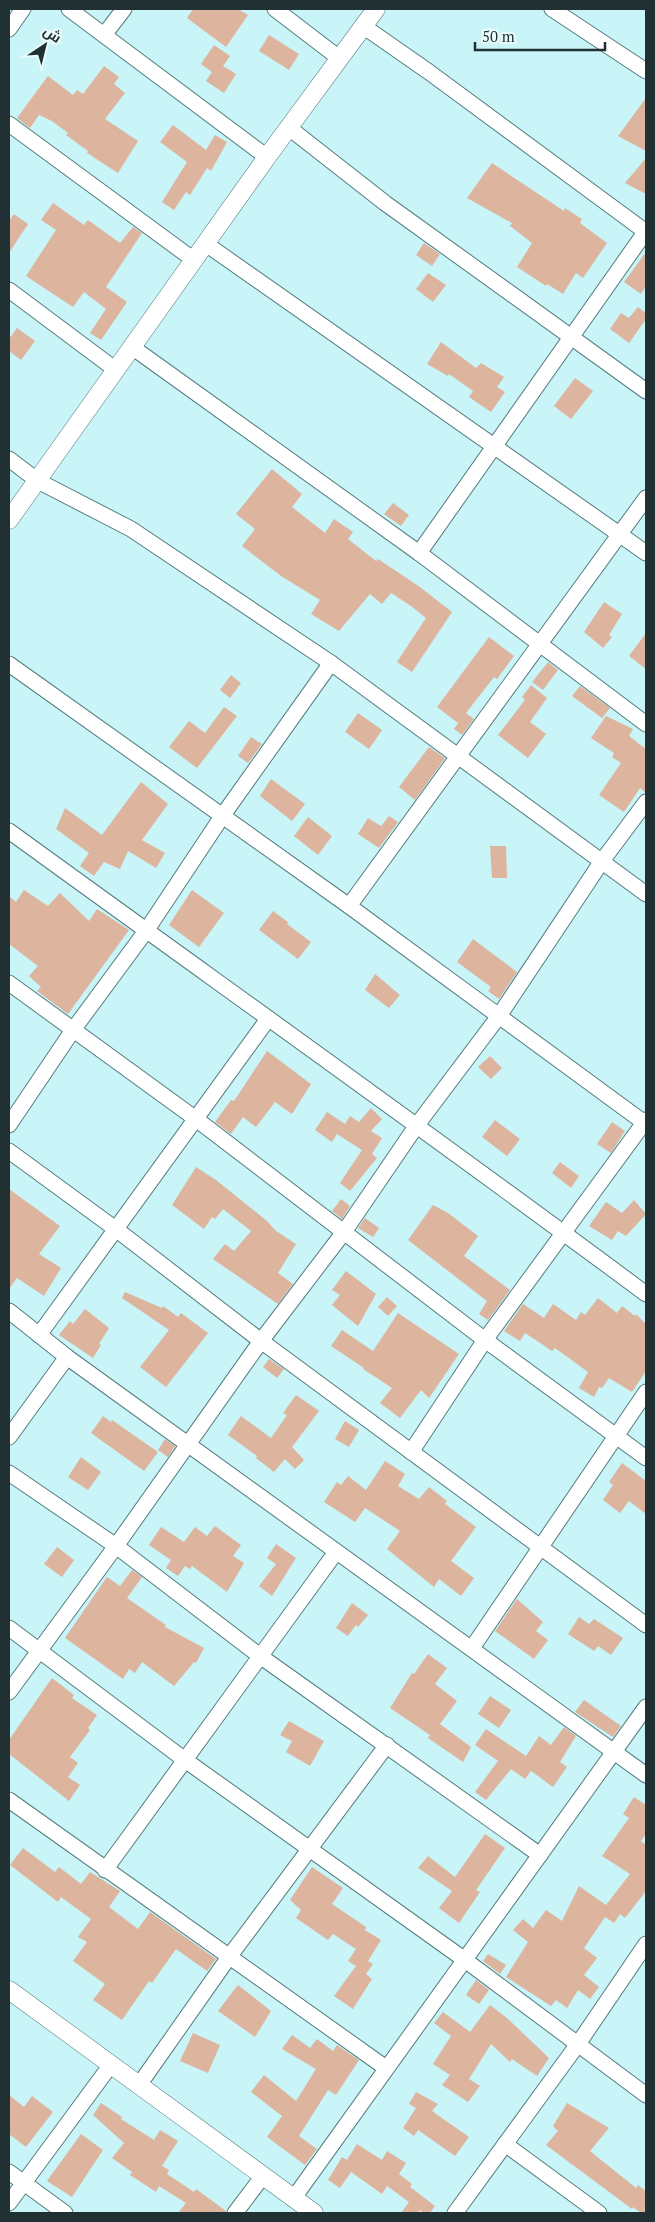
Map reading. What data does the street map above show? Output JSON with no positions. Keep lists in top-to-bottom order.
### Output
{
  "scale_bar": "50 m",
  "north": "top right"
}
